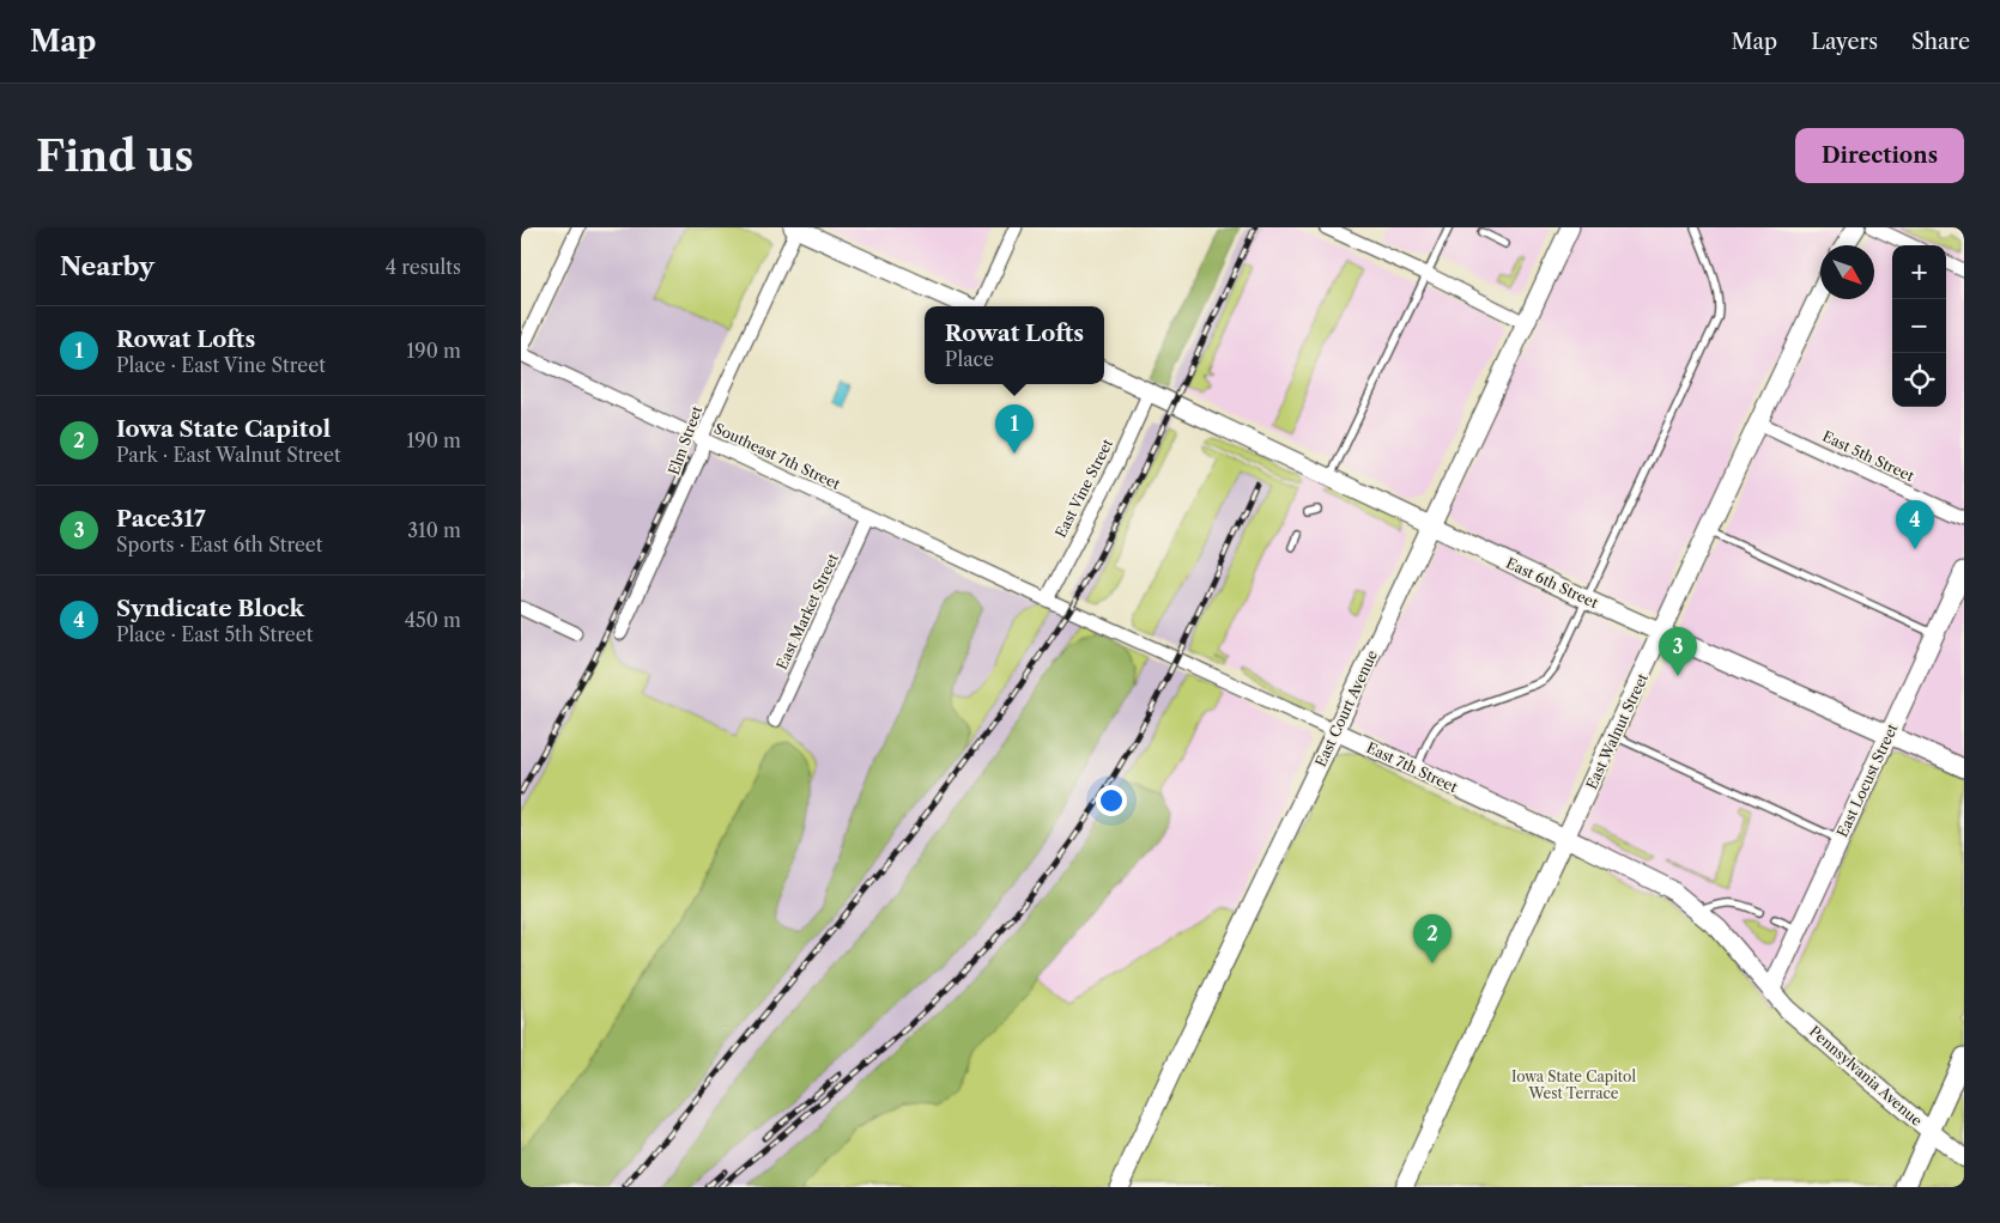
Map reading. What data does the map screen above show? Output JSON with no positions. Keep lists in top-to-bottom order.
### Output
{
  "streets": {
    "street": [
      "Elm Street",
      "Southeast 7th Street",
      "East 5th Street",
      "East Vine Street",
      "East 6th Street",
      "East Market Street",
      "East Court Avenue",
      "East Walnut Street",
      "East 7th Street",
      "East Locust Street",
      "Pennsylvania Avenue"
    ]
  },
  "crossings": [
    ["Elm Street", "Southeast 7th Street"],
    ["Southeast 7th Street", "East Market Street"],
    ["Southeast 7th Street", "East 7th Street"],
    ["East 5th Street", "East Walnut Street"],
    ["East Vine Street", "East 6th Street"],
    ["East Vine Street", "East 7th Street"],
    ["East 6th Street", "East Court Avenue"],
    ["East 6th Street", "East Walnut Street"],
    ["East 6th Street", "East Locust Street"],
    ["East Court Avenue", "East 7th Street"],
    ["East Walnut Street", "East 7th Street"],
    ["East 7th Street", "East Locust Street"],
    ["East 7th Street", "Pennsylvania Avenue"],
    ["East Locust Street", "Pennsylvania Avenue"]
  ],
  "parks": ["Iowa State Capitol West Terrace"],
  "north": "bottom right",
  "page": {
    "header": "Map",
    "nav": ["Map", "Layers", "Share"],
    "buttons": "Directions",
    "title": "Find us",
    "heading": ["Nearby", "4 results"],
    "map_buttons": ["+", "−"],
    "list": [
      {
        "mark": "1",
        "name": "Rowat Lofts",
        "note": "Place · East Vine Street",
        "value": "190 m"
      },
      {
        "mark": "2",
        "name": "Iowa State Capitol",
        "note": "Park · East Walnut Street",
        "value": "190 m"
      },
      {
        "mark": "3",
        "name": "Pace317",
        "note": "Sports · East 6th Street",
        "value": "310 m"
      },
      {
        "mark": "4",
        "name": "Syndicate Block",
        "note": "Place · East 5th Street",
        "value": "450 m"
      }
    ],
    "popup": ["Rowat Lofts", "Place"],
    "pins": [
      "1",
      "4",
      "3",
      "2"
    ]
  }
}
